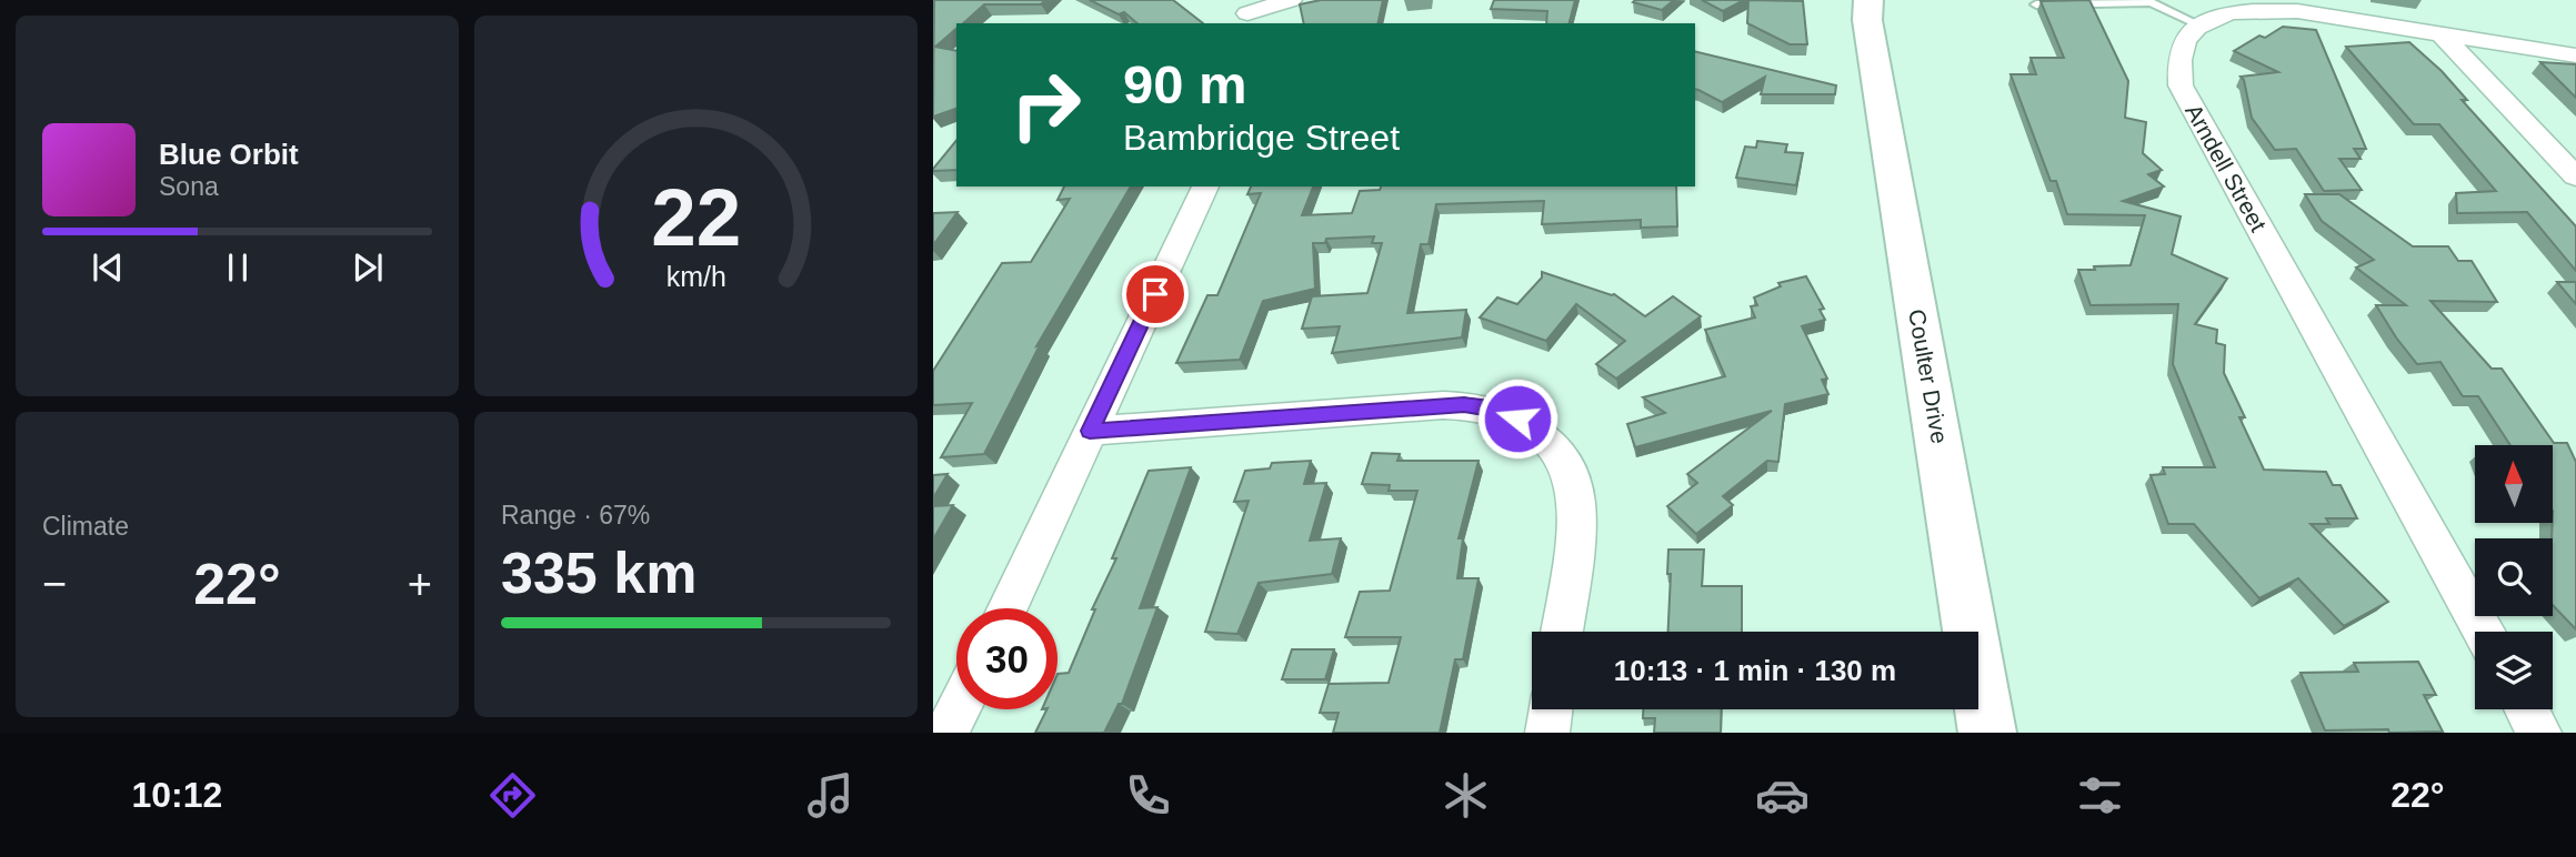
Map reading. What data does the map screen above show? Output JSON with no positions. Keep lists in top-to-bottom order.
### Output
{
  "streets": {
    "main road": ["Coulter Drive"],
    "street": ["Arndell Street"]
  },
  "north": "top",
  "page": {
    "turn": ["90 m", "Bambridge Street"],
    "song": ["Blue Orbit", "Sona"],
    "tile": [
      "Climate",
      ["Range · 67%", "335 km"]
    ],
    "heat": ["−", "22°", "+"],
    "limit": "30",
    "trip": "10:13 · 1 min · 130 m",
    "tabs": ["10:12", "22°"],
    "gauge": ["22", "km/h"]
  }
}
